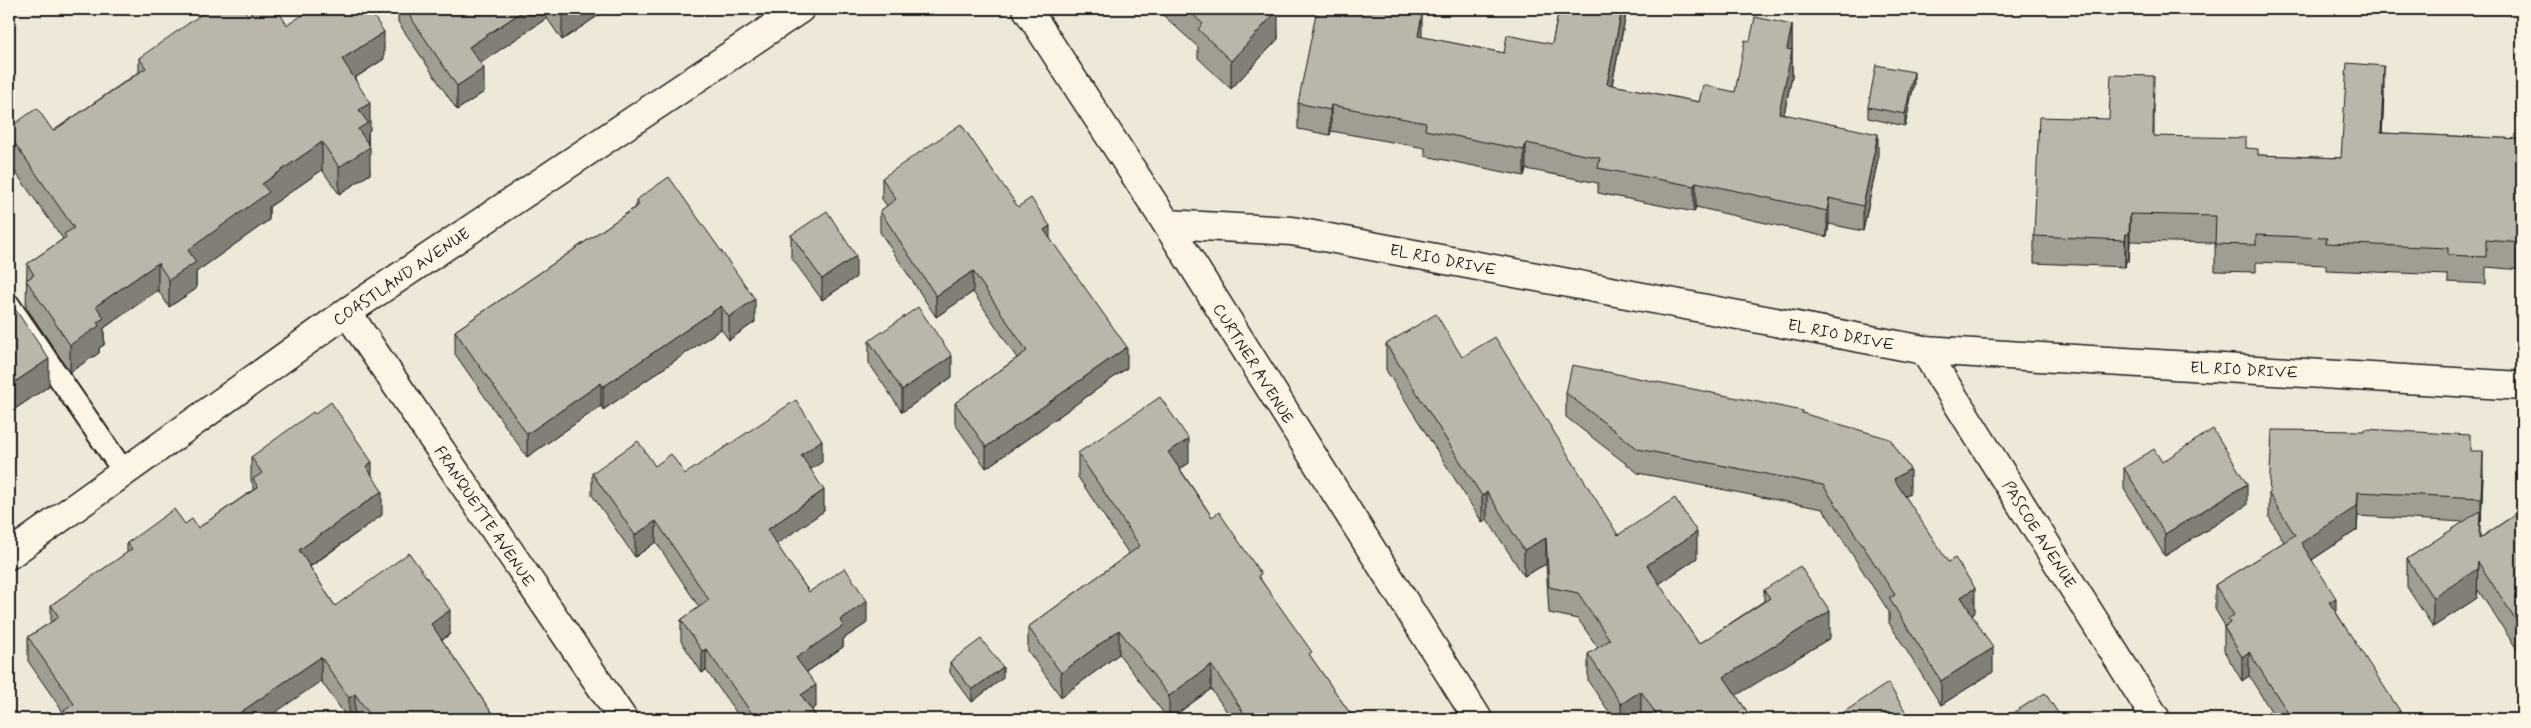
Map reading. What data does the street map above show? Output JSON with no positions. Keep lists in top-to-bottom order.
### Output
{
  "streets": {
    "street": [
      "EL RIO DRIVE",
      "COASTLAND AVENUE",
      "CURTNER AVENUE",
      "FRANQUETTE AVENUE",
      "PASCOE AVENUE"
    ]
  },
  "crossings": [
    ["EL RIO DRIVE", "CURTNER AVENUE"],
    ["EL RIO DRIVE", "PASCOE AVENUE"],
    ["COASTLAND AVENUE", "FRANQUETTE AVENUE"]
  ]
}
